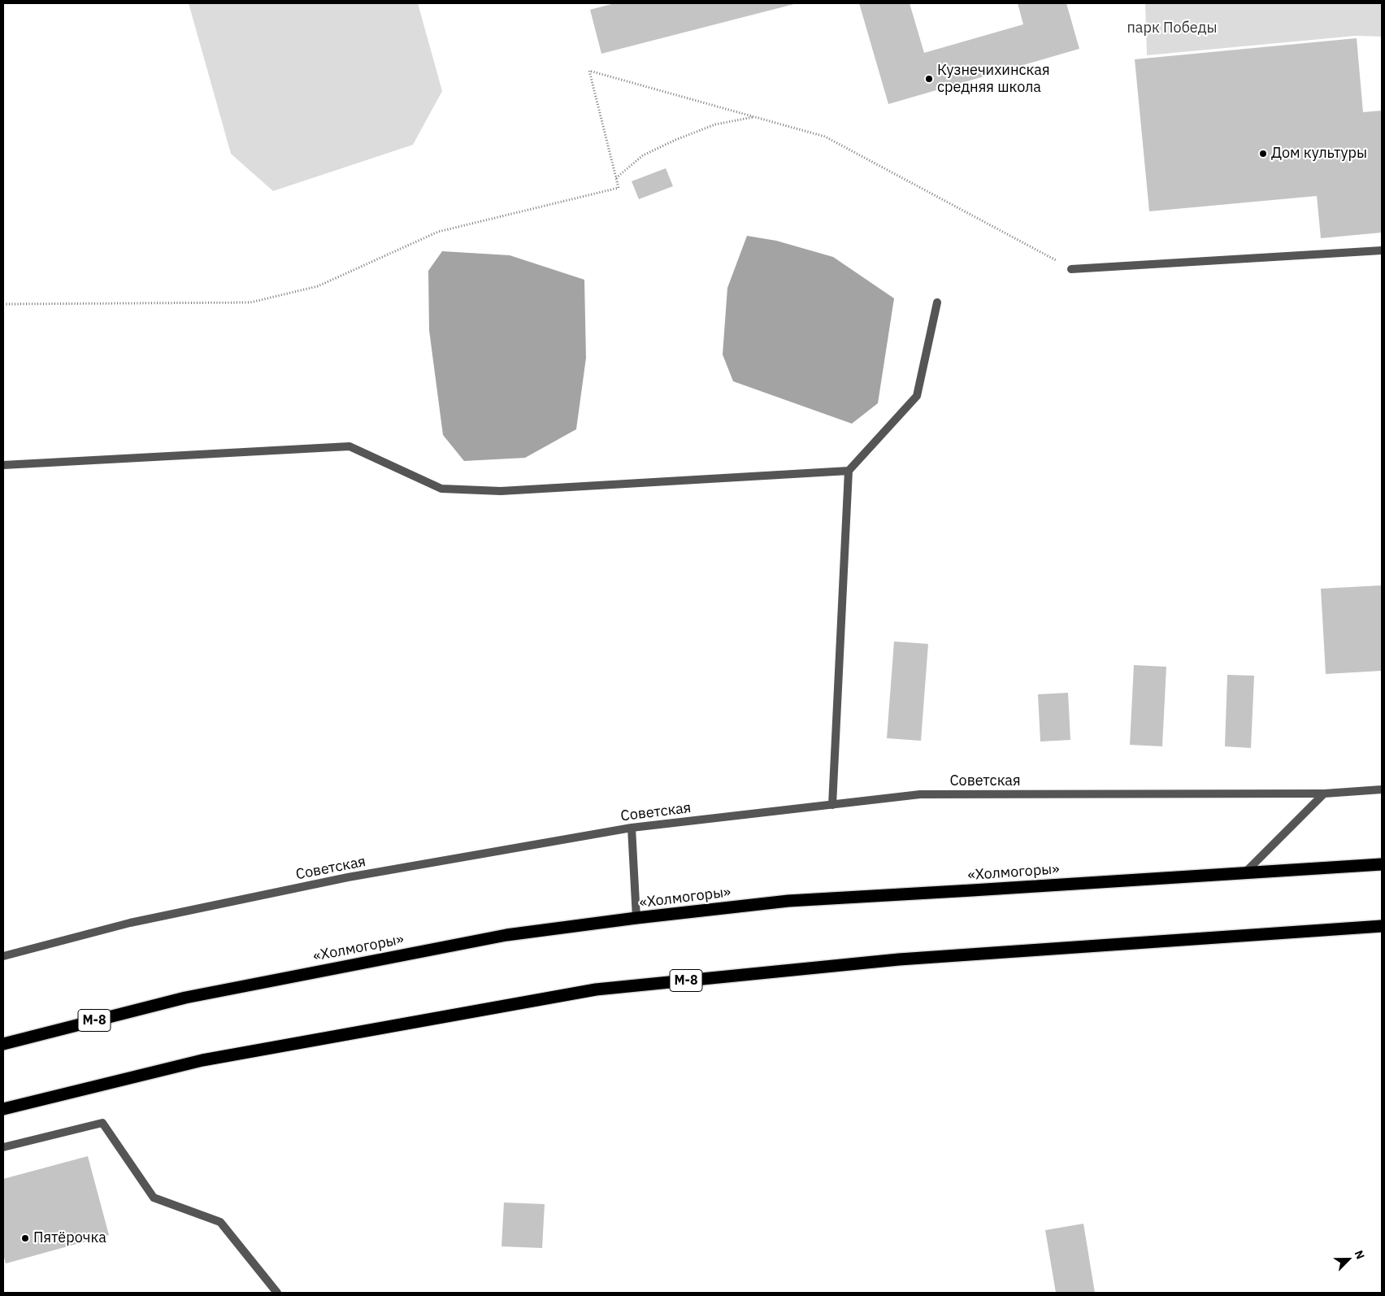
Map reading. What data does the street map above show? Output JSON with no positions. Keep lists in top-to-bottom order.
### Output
{
  "streets": {
    "highway": ["«Холмогоры»", "М-8"],
    "street": ["Советская"]
  },
  "parks": ["парк Победы"],
  "places": ["Кузнечихинская средняя школа", "Дом культуры", "Пятёрочка"],
  "north": "top right"
}
